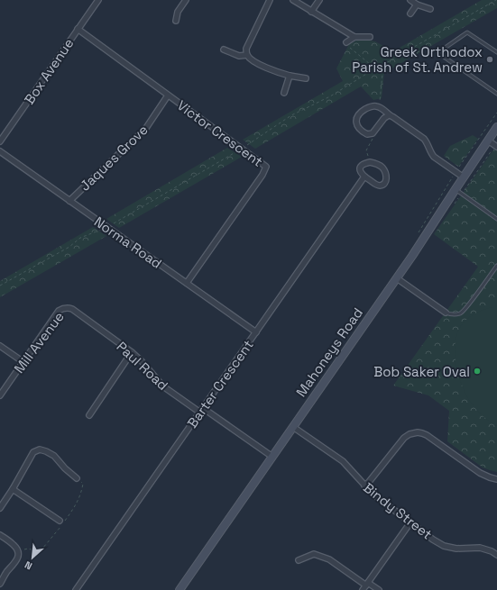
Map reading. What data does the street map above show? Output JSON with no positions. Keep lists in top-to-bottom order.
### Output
{
  "streets": {
    "main road": ["Mahoneys Road"],
    "street": [
      "Box Avenue",
      "Victor Crescent",
      "Jaques Grove",
      "Norma Road",
      "Mill Avenue",
      "Paul Road",
      "Barter Crescent",
      "Bindy Street"
    ]
  },
  "crossings": [
    ["Box Avenue", "Victor Crescent"],
    ["Victor Crescent", "Jaques Grove"],
    ["Victor Crescent", "Norma Road"],
    ["Jaques Grove", "Norma Road"],
    ["Norma Road", "Barter Crescent"],
    ["Mill Avenue", "Paul Road"],
    ["Mahoneys Road", "Paul Road"],
    ["Mahoneys Road", "Bindy Street"],
    ["Paul Road", "Barter Crescent"]
  ],
  "places": ["Greek Orthodox Parish of St. Andrew", "Bob Saker Oval"],
  "north": "bottom left"
}
